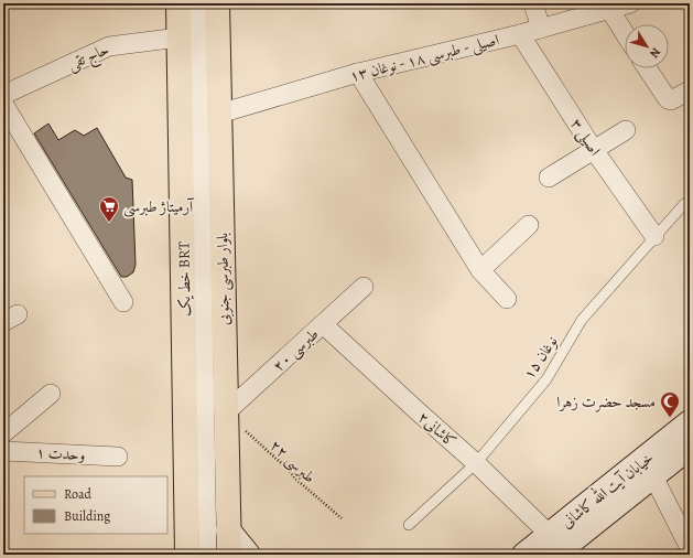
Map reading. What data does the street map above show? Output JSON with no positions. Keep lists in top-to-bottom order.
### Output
{
  "streets": {
    "main road": ["بلوار طبرسی جنوبی", "خیابان آیت الله کاشانی"],
    "street": [
      "حاج تقی",
      "اصیلی - طبرسی ۱۸ - نوغان ۱۳",
      "اصیلی ۳",
      "طبرسی ۲۰",
      "کاشانی۲",
      "وحدت ۱"
    ],
    "lane": ["خط یک BRT", "نوغان ۱۵"],
    "path": ["طبرسی ۲۲"]
  },
  "crossings": [
    ["اصیلی - طبرسی ۱۸ - نوغان ۱۳", "اصیلی ۳"],
    ["اصیلی - طبرسی ۱۸ - نوغان ۱۳", "بلوار طبرسی جنوبی"],
    ["اصیلی ۳", "نوغان ۱۵"],
    ["بلوار طبرسی جنوبی", "طبرسی ۲۰"],
    ["بلوار طبرسی جنوبی", "طبرسی ۲۲"],
    ["طبرسی ۲۰", "کاشانی۲"],
    ["طبرسی ۲۰", "طبرسی ۲۲"],
    ["نوغان ۱۵", "کاشانی۲"],
    ["کاشانی۲", "خیابان آیت الله کاشانی"]
  ],
  "places": {
    "supermarket": ["آرمیتاژ طبرسی"],
    "mosque": ["مسجد حضرت زهرا"]
  },
  "legend": ["Road", "Building"],
  "north": "bottom right"
}
